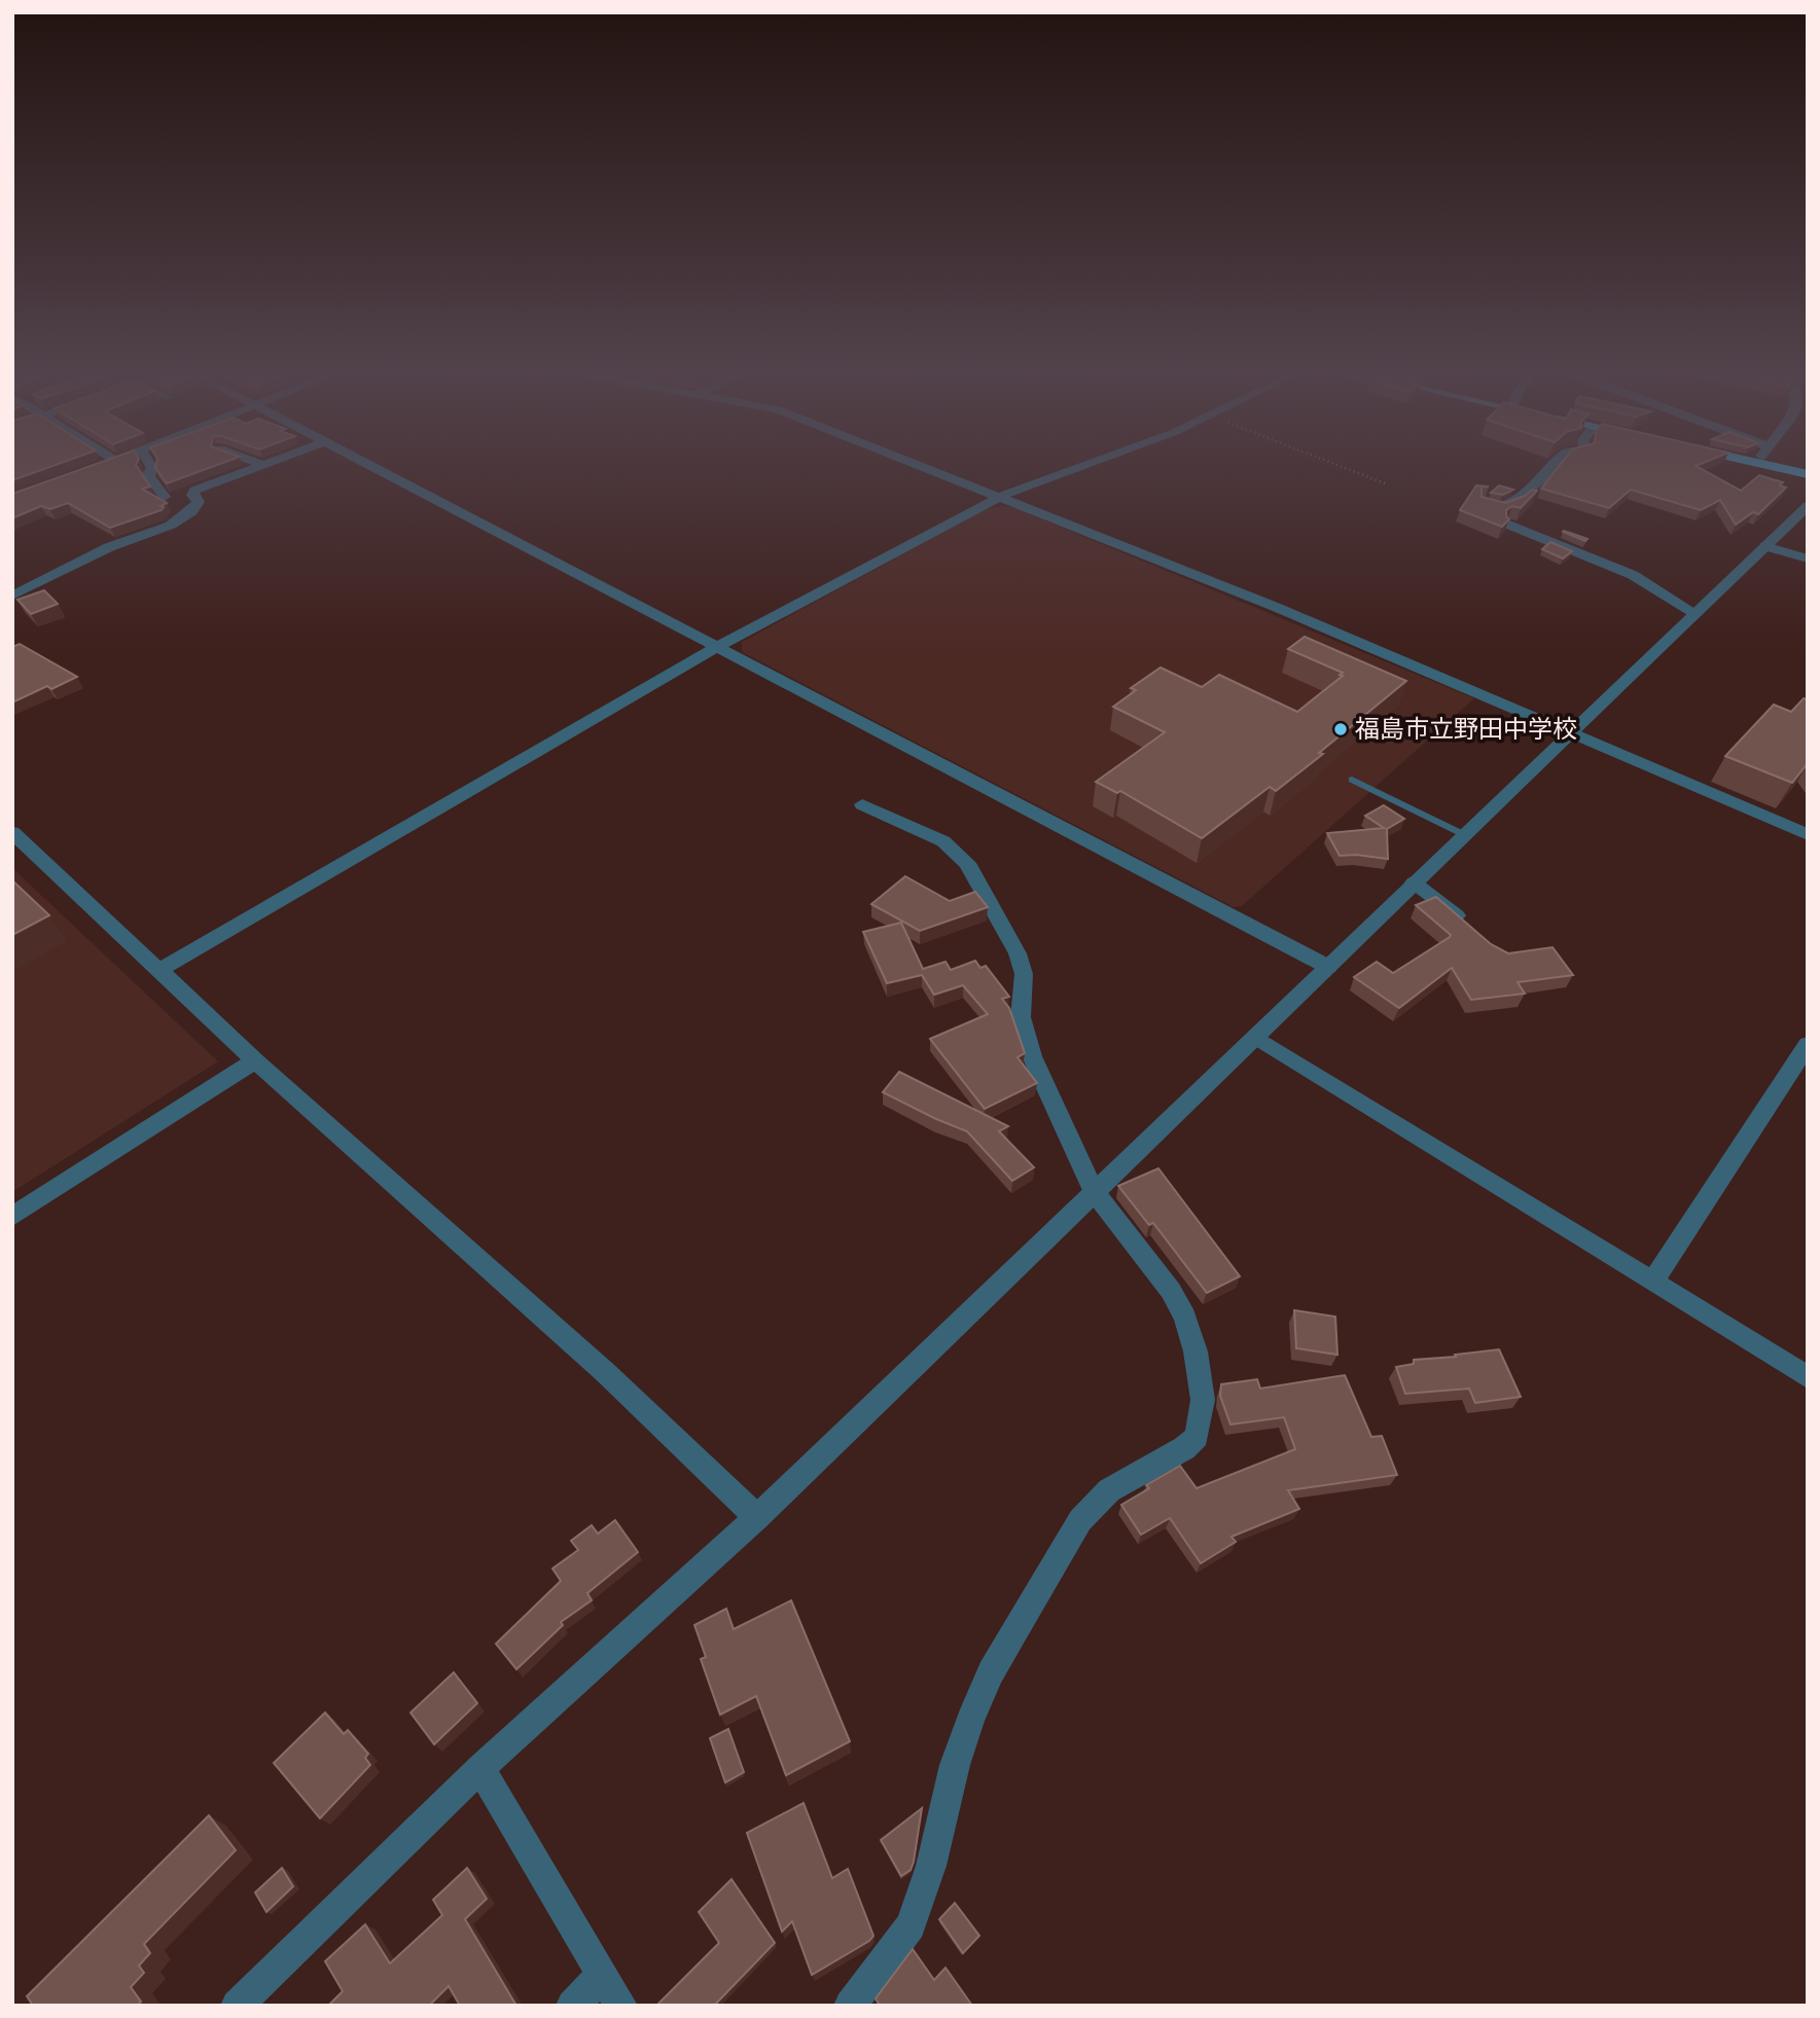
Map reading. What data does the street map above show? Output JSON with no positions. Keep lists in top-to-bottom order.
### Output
{
  "places": ["福島市立野田中学校"]
}
